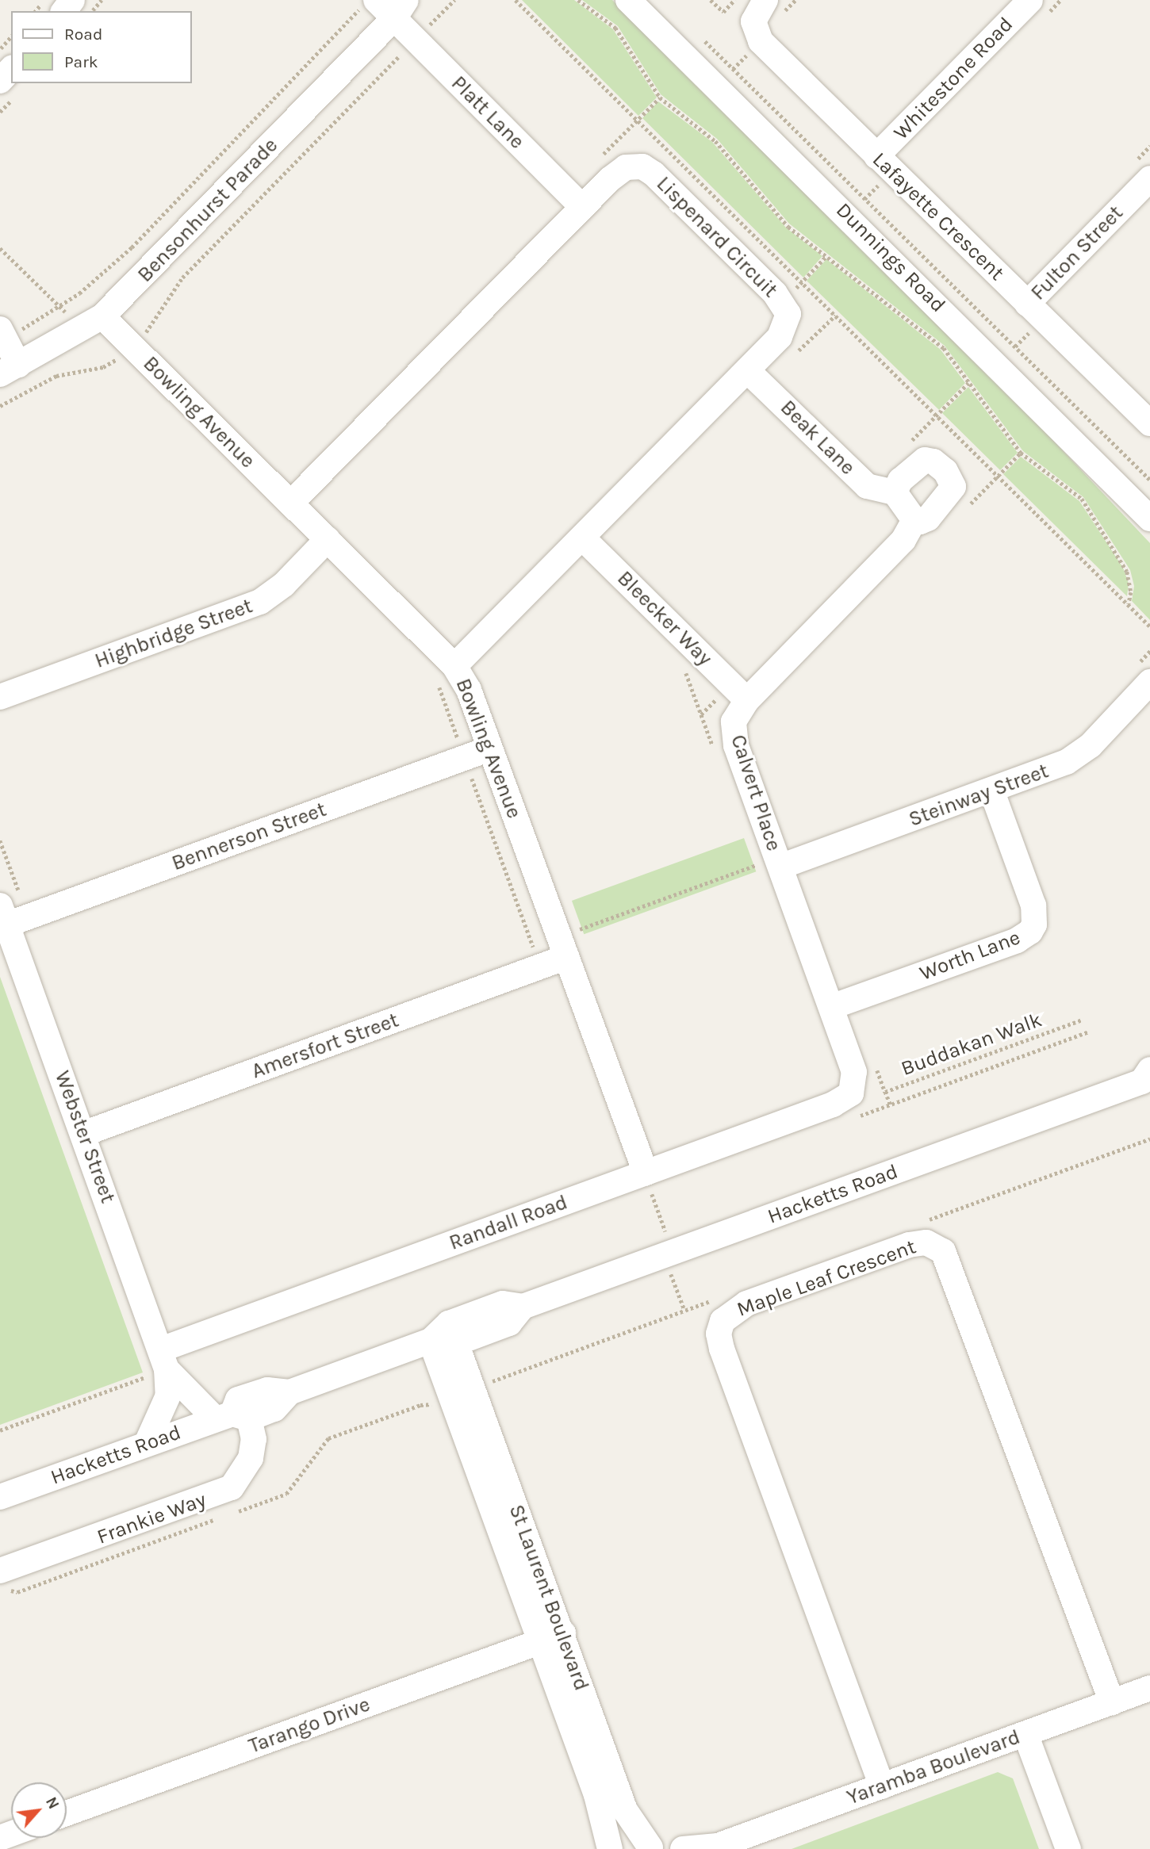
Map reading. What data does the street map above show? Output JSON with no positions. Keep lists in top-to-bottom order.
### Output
{
  "streets": {
    "street": [
      "Whitestone Road",
      "Platt Lane",
      "Bensonhurst Parade",
      "Lafayette Crescent",
      "Lispenard Circuit",
      "Fulton Street",
      "Dunnings Road",
      "Bowling Avenue",
      "Beak Lane",
      "Bleecker Way",
      "Highbridge Street",
      "Calvert Place",
      "Steinway Street",
      "Bennerson Street",
      "Worth Lane",
      "Amersfort Street",
      "Webster Street",
      "Hacketts Road",
      "Randall Road",
      "Maple Leaf Crescent",
      "Frankie Way",
      "St Laurent Boulevard",
      "Tarango Drive",
      "Yaramba Boulevard"
    ],
    "path": ["Buddakan Walk"]
  },
  "crossings": [
    ["Whitestone Road", "Lafayette Crescent"],
    ["Platt Lane", "Bensonhurst Parade"],
    ["Platt Lane", "Lispenard Circuit"],
    ["Bensonhurst Parade", "Bowling Avenue"],
    ["Lafayette Crescent", "Fulton Street"],
    ["Lispenard Circuit", "Bowling Avenue"],
    ["Lispenard Circuit", "Beak Lane"],
    ["Lispenard Circuit", "Bleecker Way"],
    ["Bowling Avenue", "Highbridge Street"],
    ["Bowling Avenue", "Bennerson Street"],
    ["Bowling Avenue", "Amersfort Street"],
    ["Bowling Avenue", "Randall Road"],
    ["Beak Lane", "Calvert Place"],
    ["Bleecker Way", "Calvert Place"],
    ["Calvert Place", "Steinway Street"],
    ["Calvert Place", "Worth Lane"],
    ["Calvert Place", "Randall Road"],
    ["Steinway Street", "Worth Lane"],
    ["Bennerson Street", "Webster Street"],
    ["Amersfort Street", "Webster Street"],
    ["Webster Street", "Hacketts Road"],
    ["Webster Street", "Randall Road"],
    ["Webster Street", "Frankie Way"],
    ["Hacketts Road", "Frankie Way"],
    ["Hacketts Road", "St Laurent Boulevard"],
    ["Maple Leaf Crescent", "Yaramba Boulevard"],
    ["St Laurent Boulevard", "Tarango Drive"]
  ],
  "legend": ["Road", "Park"],
  "north": "top right"
}
